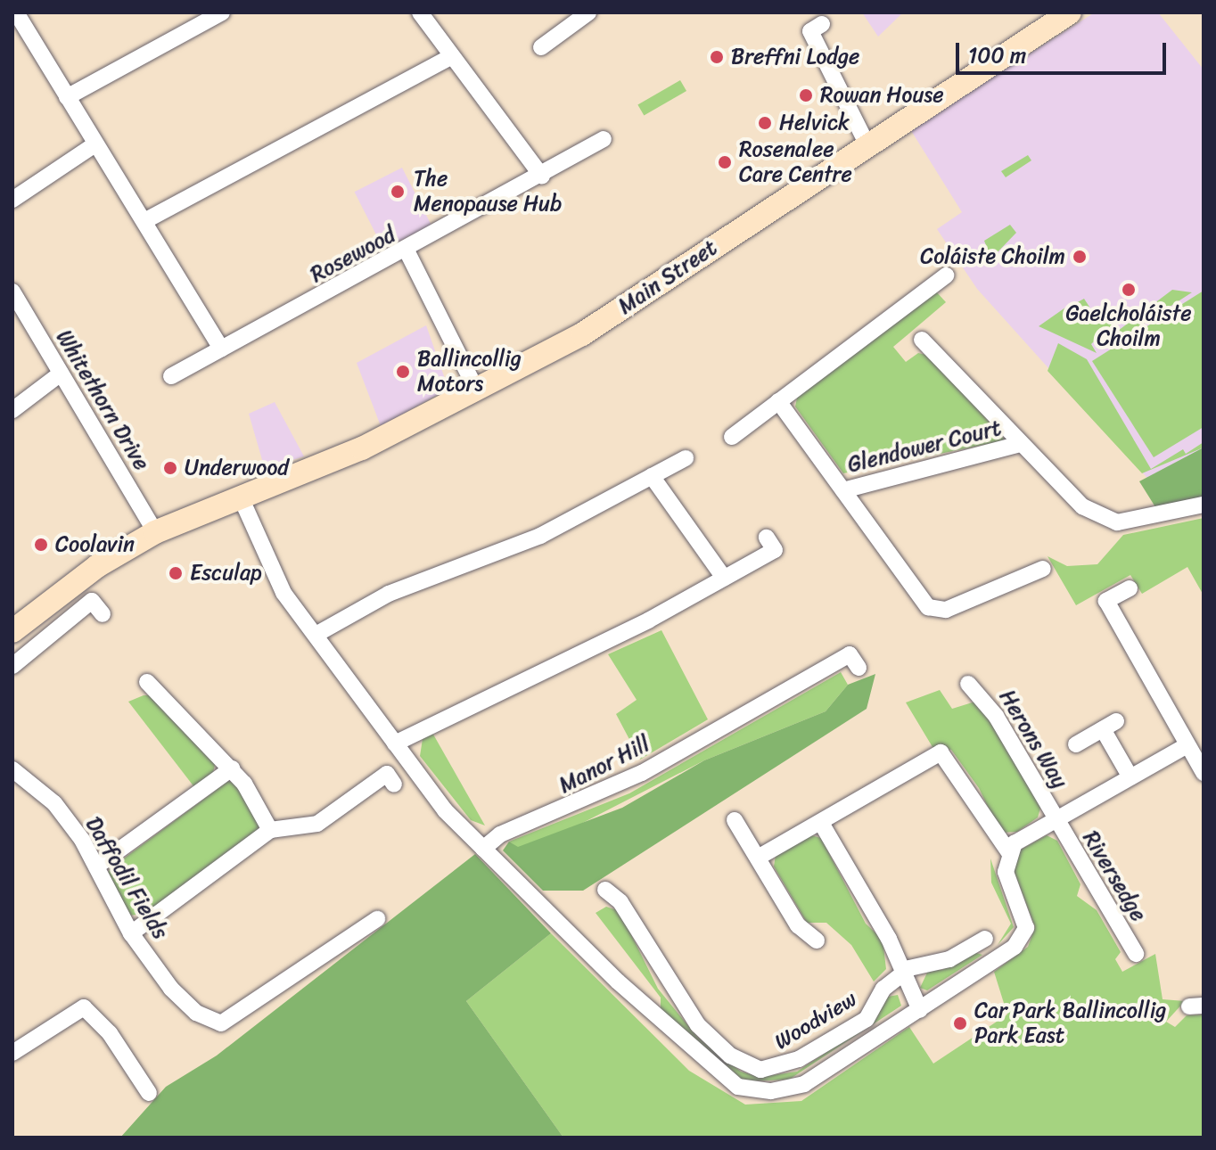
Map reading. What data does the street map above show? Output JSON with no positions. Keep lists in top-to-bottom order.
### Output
{
  "streets": {
    "main road": ["Main Street"],
    "street": [
      "Rosewood",
      "Whitethorn Drive",
      "Glendower Court",
      "Herons Way",
      "Manor Hill",
      "Riversedge",
      "Daffodil Fields",
      "Woodview"
    ]
  },
  "crossings": [
    ["Main Street", "Whitethorn Drive"],
    ["Herons Way", "Riversedge"]
  ],
  "places": [
    "Breffni Lodge",
    "Rowan House",
    "Helvick",
    "Rosenalee Care Centre",
    "The Menopause Hub",
    "Coláiste Choilm",
    "Gaelcholáiste Choilm",
    "Ballincollig Motors",
    "Underwood",
    "Coolavin",
    "Esculap",
    "Car Park Ballincollig Park East"
  ],
  "scale_bar": "100 m"
}
